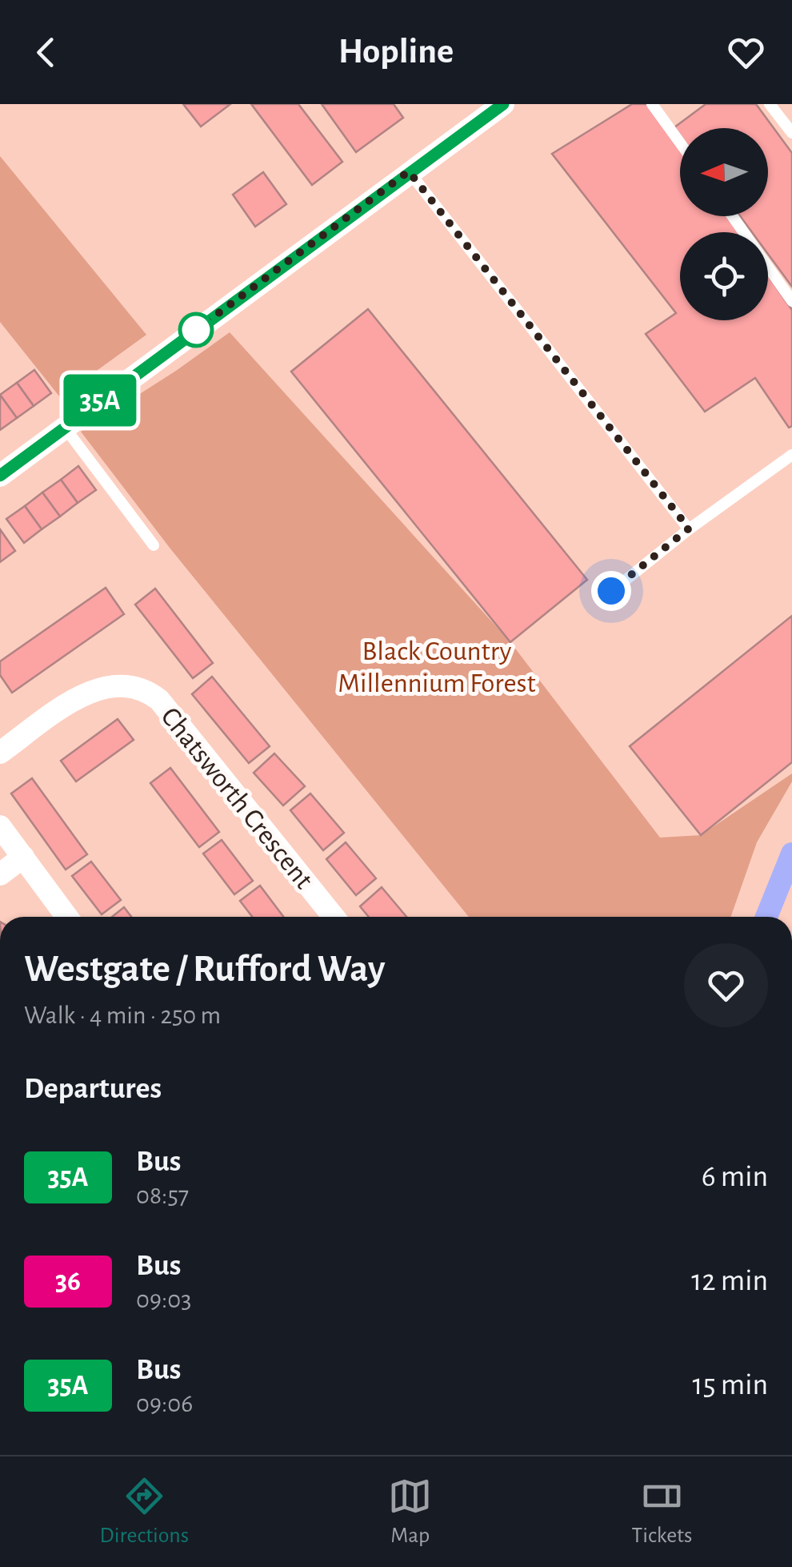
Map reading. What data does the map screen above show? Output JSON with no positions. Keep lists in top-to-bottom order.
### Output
{
  "streets": {
    "street": ["Chatsworth Crescent"]
  },
  "parks": ["Black Country Millennium Forest"],
  "lines": ["bus line 35A"],
  "north": "left",
  "page": {
    "header": "Hopline",
    "on_map": "35A",
    "heading": [
      ["Westgate / Rufford Way", "Walk · 4 min · 250 m"],
      "Departures"
    ],
    "list": [
      {
        "mark": "35A",
        "name": "Bus",
        "note": "08:57",
        "value": "6 min"
      },
      {
        "mark": "36",
        "name": "Bus",
        "note": "09:03",
        "value": "12 min"
      },
      {
        "mark": "35A",
        "name": "Bus",
        "note": "09:06",
        "value": "15 min"
      }
    ],
    "tabs": ["Directions", "Map", "Tickets"]
  }
}
